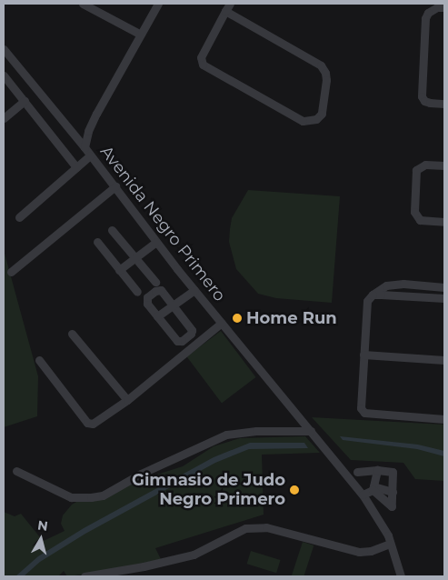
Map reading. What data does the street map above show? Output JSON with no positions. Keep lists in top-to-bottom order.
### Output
{
  "streets": {
    "street": ["Avenida Negro Primero"]
  },
  "places": ["Home Run", "Gimnasio de Judo Negro Primero"],
  "north": "top"
}
